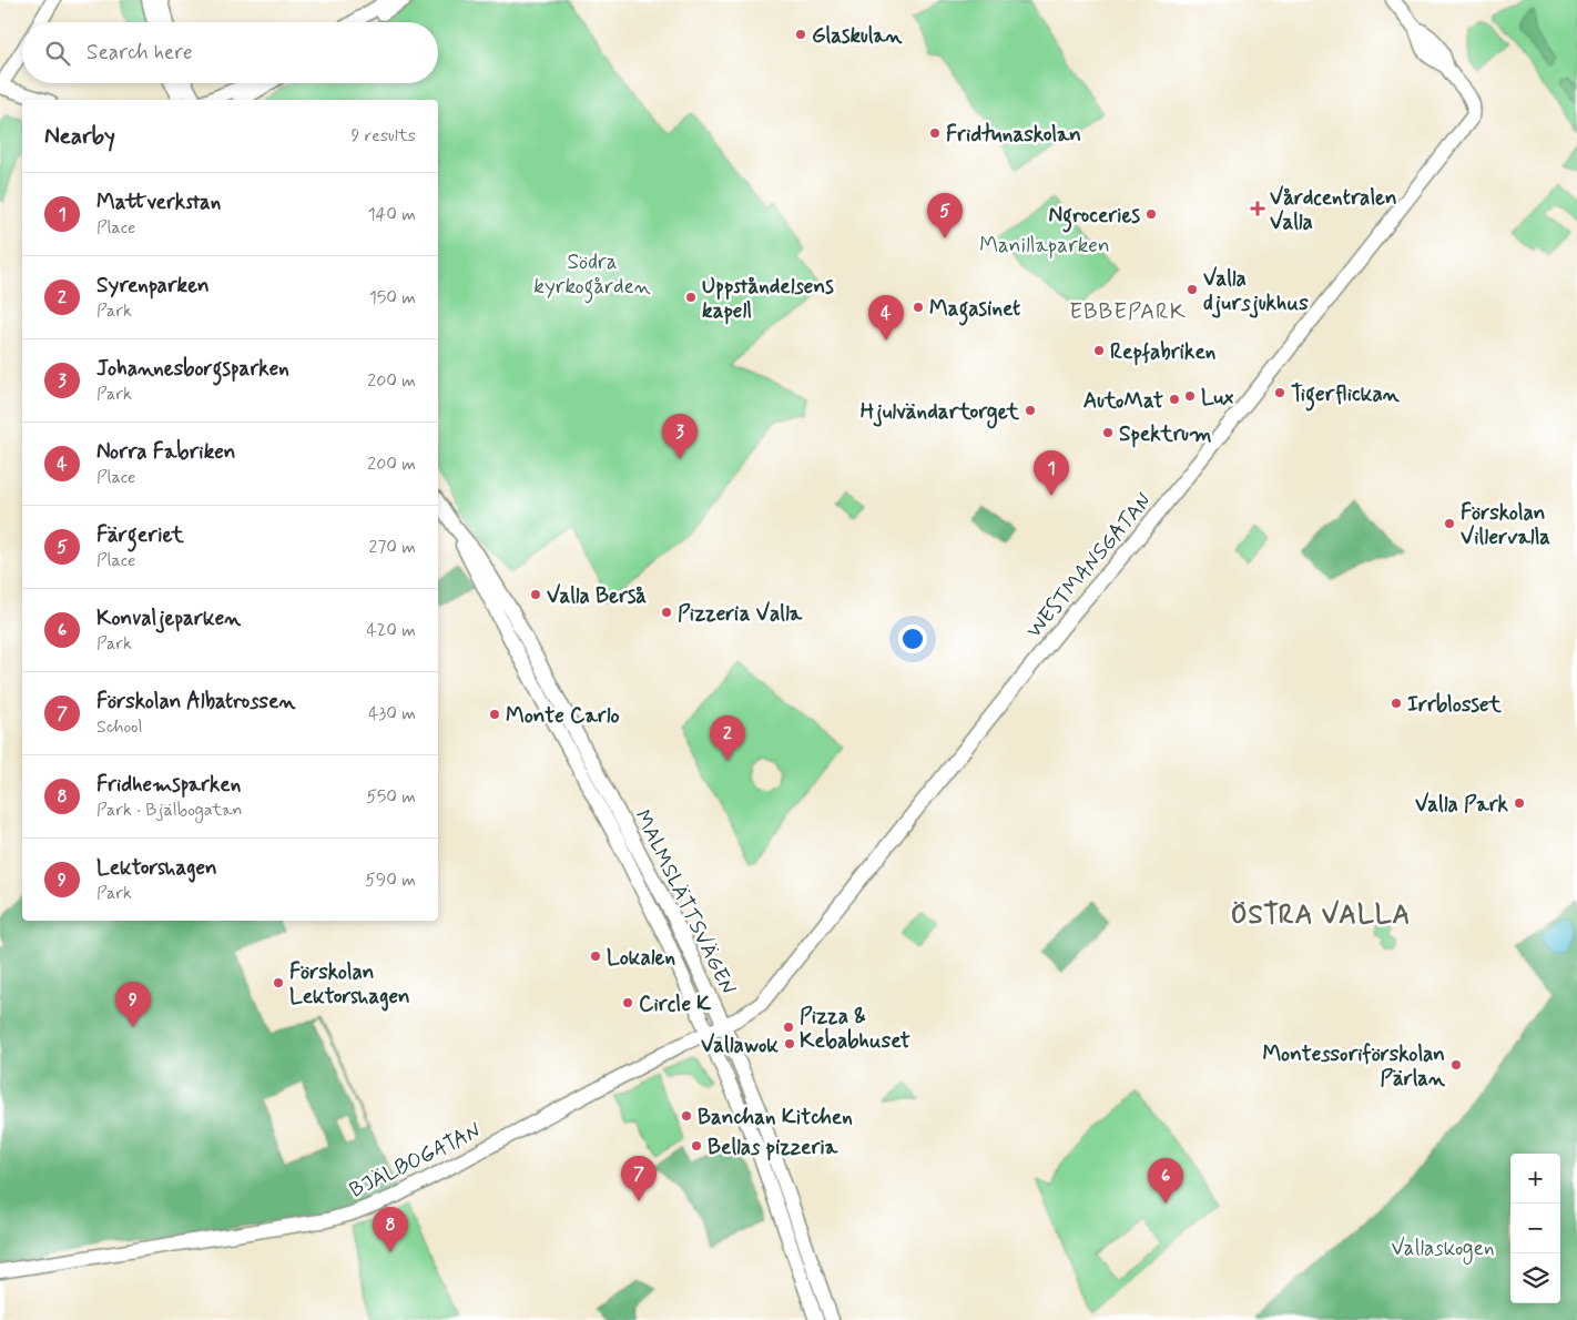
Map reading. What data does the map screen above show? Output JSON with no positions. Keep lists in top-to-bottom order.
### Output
{
  "streets": {
    "main road": ["WESTMANSGATAN", "MALMSLÄTTSVÄGEN", "BJÄLBOGATAN"]
  },
  "crossings": [
    ["WESTMANSGATAN", "MALMSLÄTTSVÄGEN"],
    ["WESTMANSGATAN", "BJÄLBOGATAN"],
    ["MALMSLÄTTSVÄGEN", "BJÄLBOGATAN"]
  ],
  "districts": ["EBBEPARK", "ÖSTRA VALLA"],
  "parks": ["Manillaparken", "Södra kyrkogården", "Vallaskogen"],
  "places": {
    "other": [
      "Glaskulan",
      "Fridtunaskolan",
      "Ngroceries",
      "Valla djursjukhus",
      "Uppståndelsens kapell",
      "Magasinet",
      "Repfabriken",
      "Tigerflickan",
      "Lux",
      "AutoMat",
      "Hjulvändartorget",
      "Spektrum",
      "Förskolan Villervalla",
      "Valla Berså",
      "Pizzeria Valla",
      "Irrblosset",
      "Monte Carlo",
      "Valla Park",
      "Lokalen",
      "Förskolan Lektorshagen",
      "Circle K",
      "Pizza & Kebabhuset",
      "Vallawok",
      "Montessoriförskolan Pärlan",
      "Banchan Kitchen",
      "Bellas pizzeria"
    ],
    "health": ["Vårdcentralen Valla"]
  },
  "page": {
    "search": "Search here",
    "heading": ["Nearby", "9 results"],
    "list": [
      {
        "mark": "1",
        "name": "Mattverkstan",
        "note": "Place",
        "value": "140 m"
      },
      {
        "mark": "2",
        "name": "Syrenparken",
        "note": "Park",
        "value": "150 m"
      },
      {
        "mark": "3",
        "name": "Johannesborgsparken",
        "note": "Park",
        "value": "200 m"
      },
      {
        "mark": "4",
        "name": "Norra Fabriken",
        "note": "Place",
        "value": "200 m"
      },
      {
        "mark": "5",
        "name": "Färgeriet",
        "note": "Place",
        "value": "270 m"
      },
      {
        "mark": "6",
        "name": "Konvaljeparken",
        "note": "Park",
        "value": "420 m"
      },
      {
        "mark": "7",
        "name": "Förskolan Albatrossen",
        "note": "School",
        "value": "430 m"
      },
      {
        "mark": "8",
        "name": "Fridhemsparken",
        "note": "Park · Bjälbogatan",
        "value": "550 m"
      },
      {
        "mark": "9",
        "name": "Lektorshagen",
        "note": "Park",
        "value": "590 m"
      }
    ],
    "pins": [
      "5",
      "4",
      "3",
      "1",
      "2",
      "9",
      "7",
      "6",
      "8"
    ],
    "map_buttons": ["+", "−"]
  }
}
